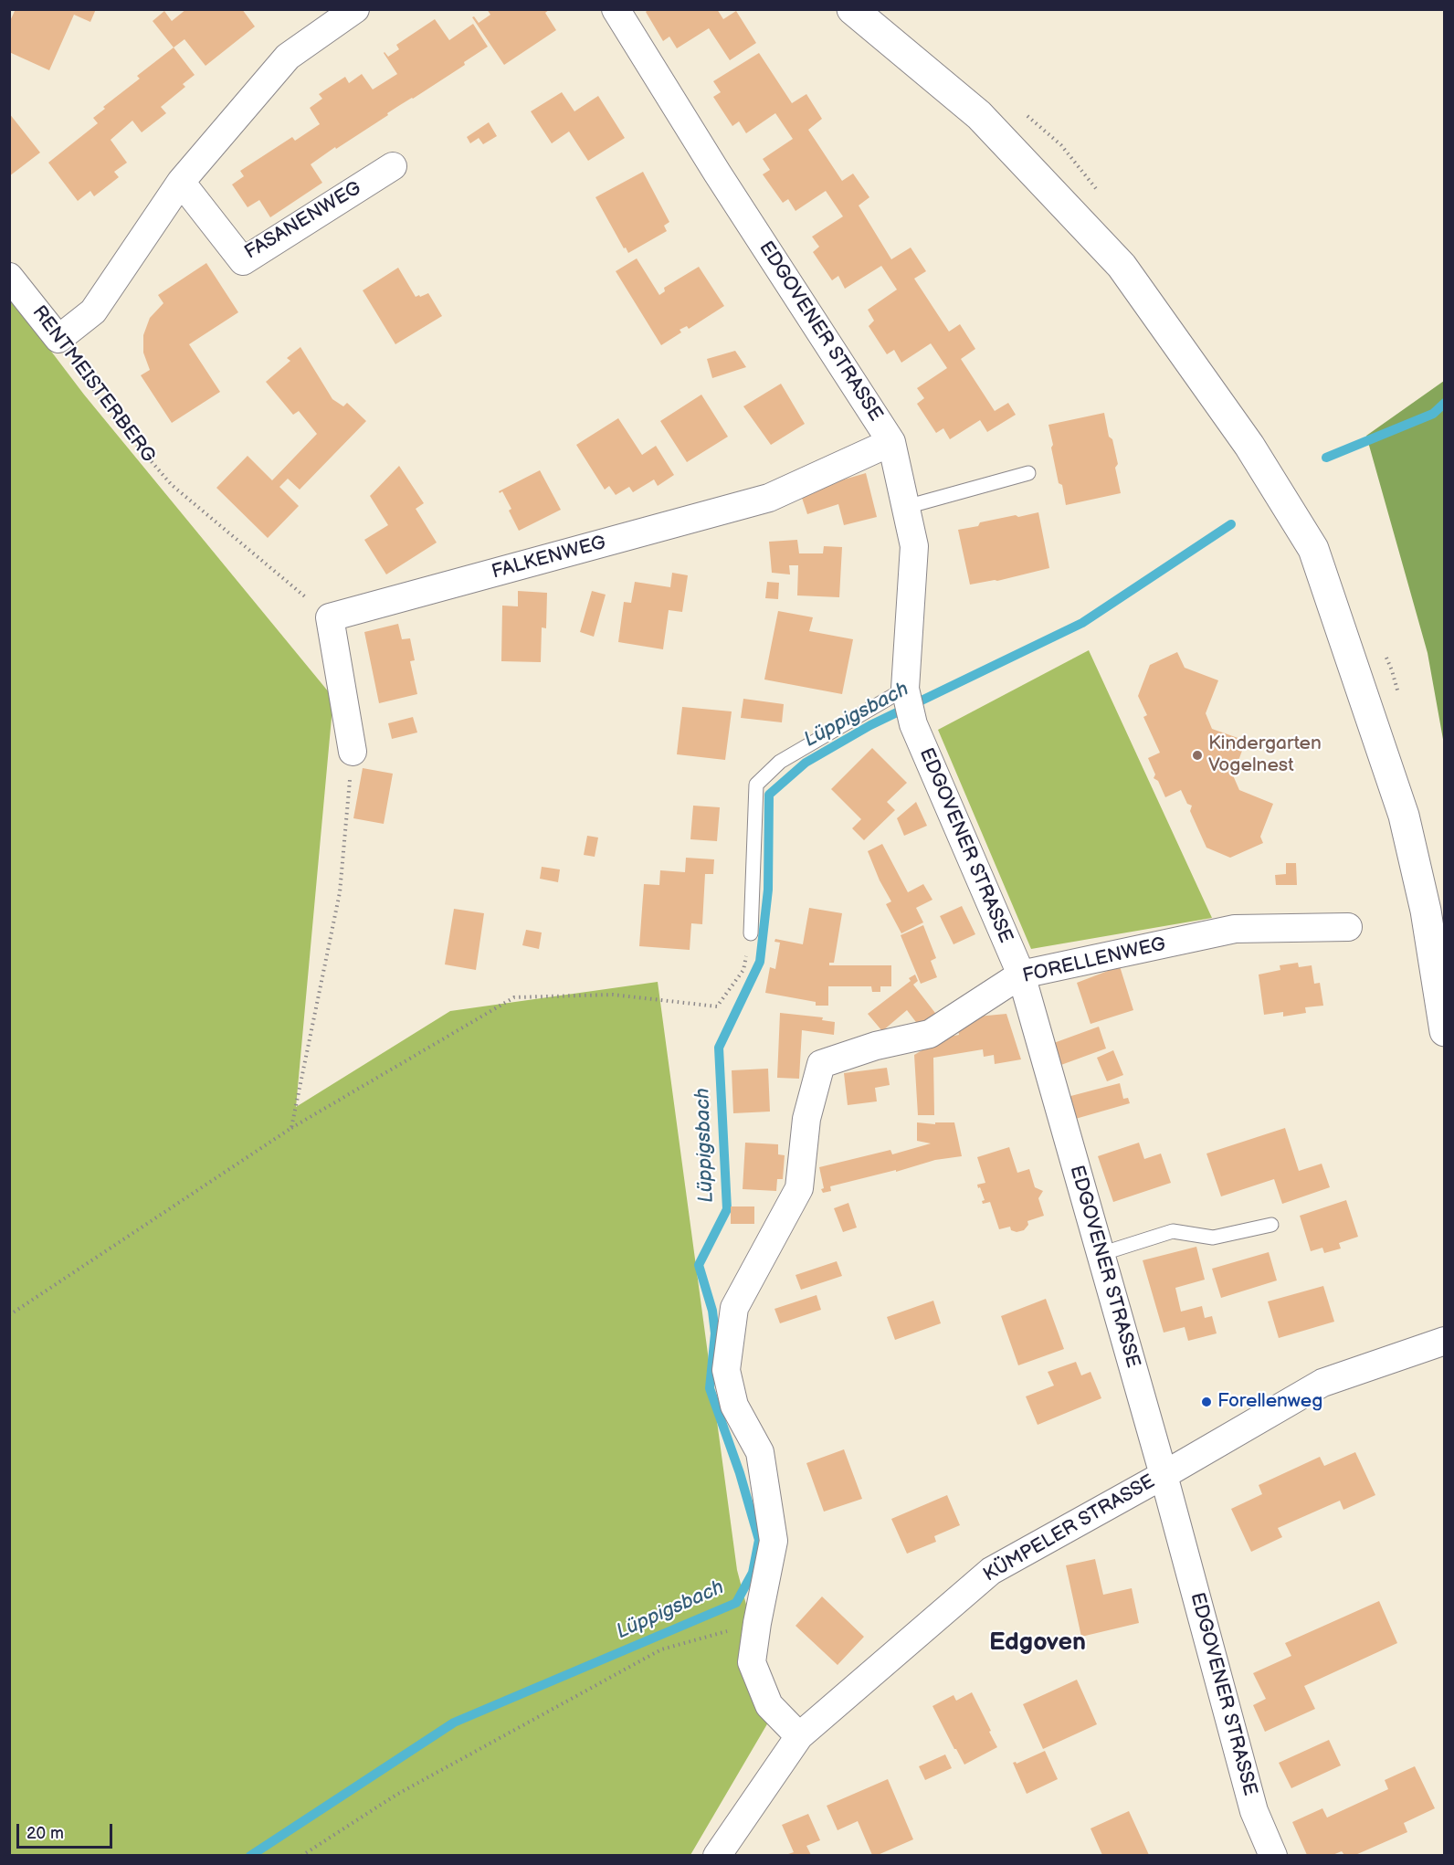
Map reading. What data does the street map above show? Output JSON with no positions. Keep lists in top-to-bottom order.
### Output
{
  "streets": {
    "street": [
      "FASANENWEG",
      "EDGOVENER STRASSE",
      "RENTMEISTERBERG",
      "FALKENWEG",
      "FORELLENWEG",
      "KÜMPELER STRASSE"
    ]
  },
  "crossings": [
    ["EDGOVENER STRASSE", "FALKENWEG"],
    ["EDGOVENER STRASSE", "FORELLENWEG"],
    ["EDGOVENER STRASSE", "KÜMPELER STRASSE"],
    ["RENTMEISTERBERG", "FALKENWEG"],
    ["FORELLENWEG", "KÜMPELER STRASSE"]
  ],
  "districts": ["Edgoven"],
  "water": ["Lüppigsbach"],
  "places": ["Kindergarten Vogelnest", "Forellenweg"],
  "scale_bar": "20 m"
}
